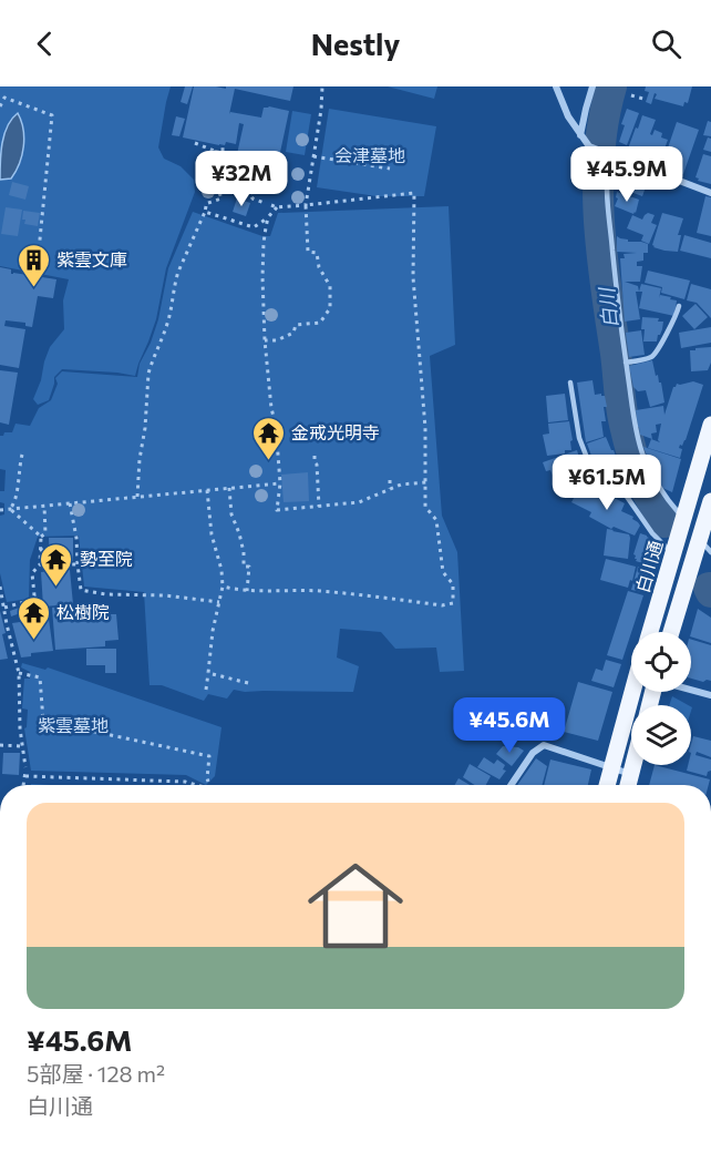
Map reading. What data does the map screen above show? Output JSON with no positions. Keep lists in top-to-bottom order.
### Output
{
  "streets": {
    "main road": ["白川通"]
  },
  "water": ["白川"],
  "parks": ["会津墓地", "紫雲墓地"],
  "places": {
    "building": ["紫雲文庫"],
    "temple": ["金戒光明寺", "勢至院", "松樹院"]
  },
  "page": {
    "header": "Nestly",
    "price": [
      "¥45.9M",
      "¥32M",
      "¥61.5M",
      "¥45.6M"
    ],
    "list": [
      {
        "name": "¥45.6M",
        "note": "5部屋 · 128 m² · 白川通"
      }
    ]
  }
}
